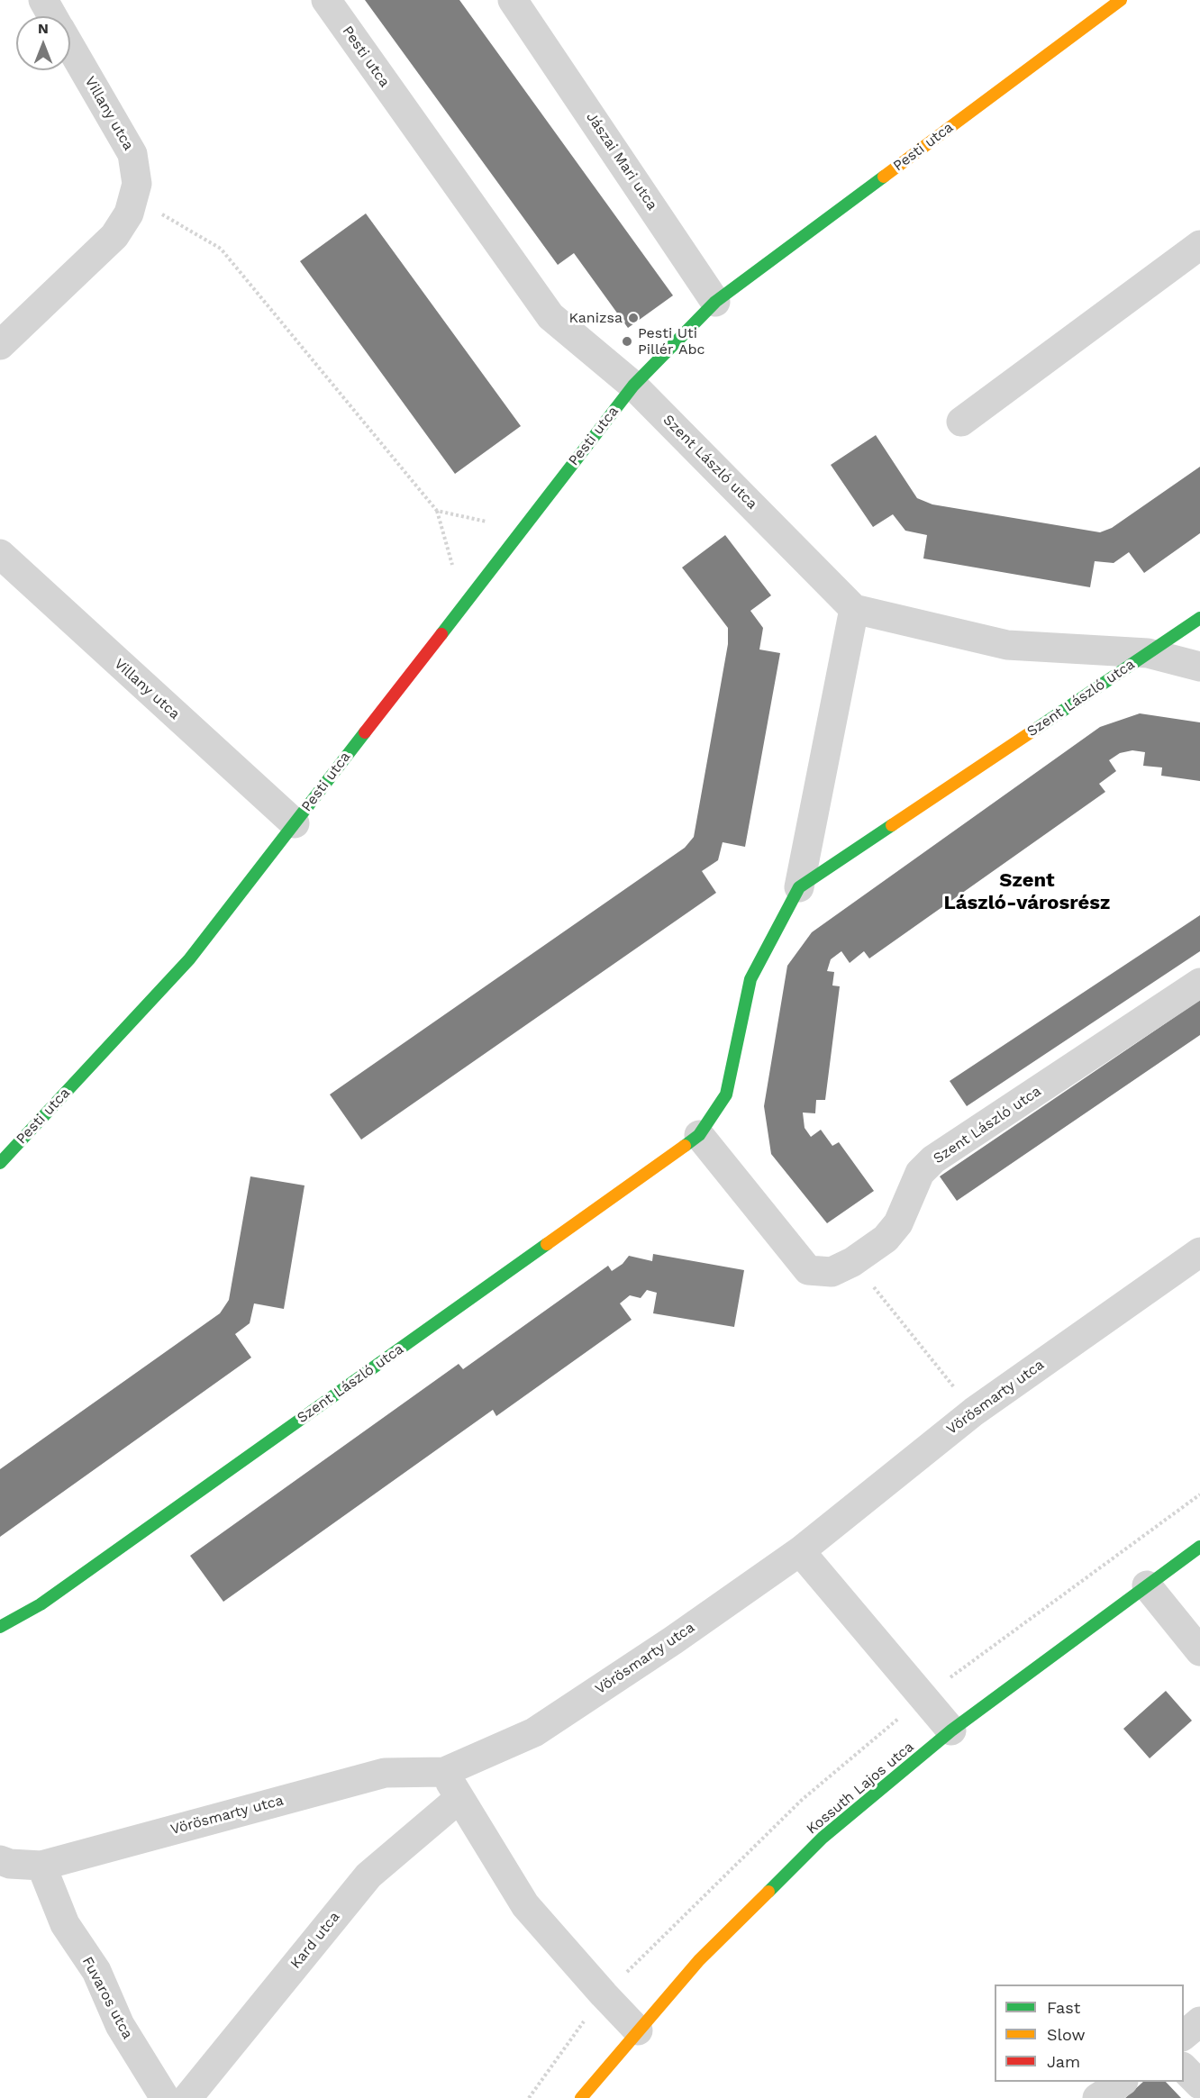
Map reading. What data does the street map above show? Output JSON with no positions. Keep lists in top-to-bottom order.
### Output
{
  "streets": {
    "street": [
      "Pesti utca",
      "Villany utca",
      "Jászai Mari utca",
      "Szent László utca",
      "Vörösmarty utca",
      "Kossuth Lajos utca",
      "Kard utca",
      "Fuvaros utca"
    ]
  },
  "crossings": [
    ["Pesti utca", "Villany utca"],
    ["Pesti utca", "Jászai Mari utca"],
    ["Pesti utca", "Szent László utca"],
    ["Vörösmarty utca", "Fuvaros utca"]
  ],
  "districts": ["Szent László-városrész"],
  "places": ["Kanizsa", "Pesti Uti Pillér Abc"],
  "legend": ["Fast", "Slow", "Jam"],
  "north": "top"
}
